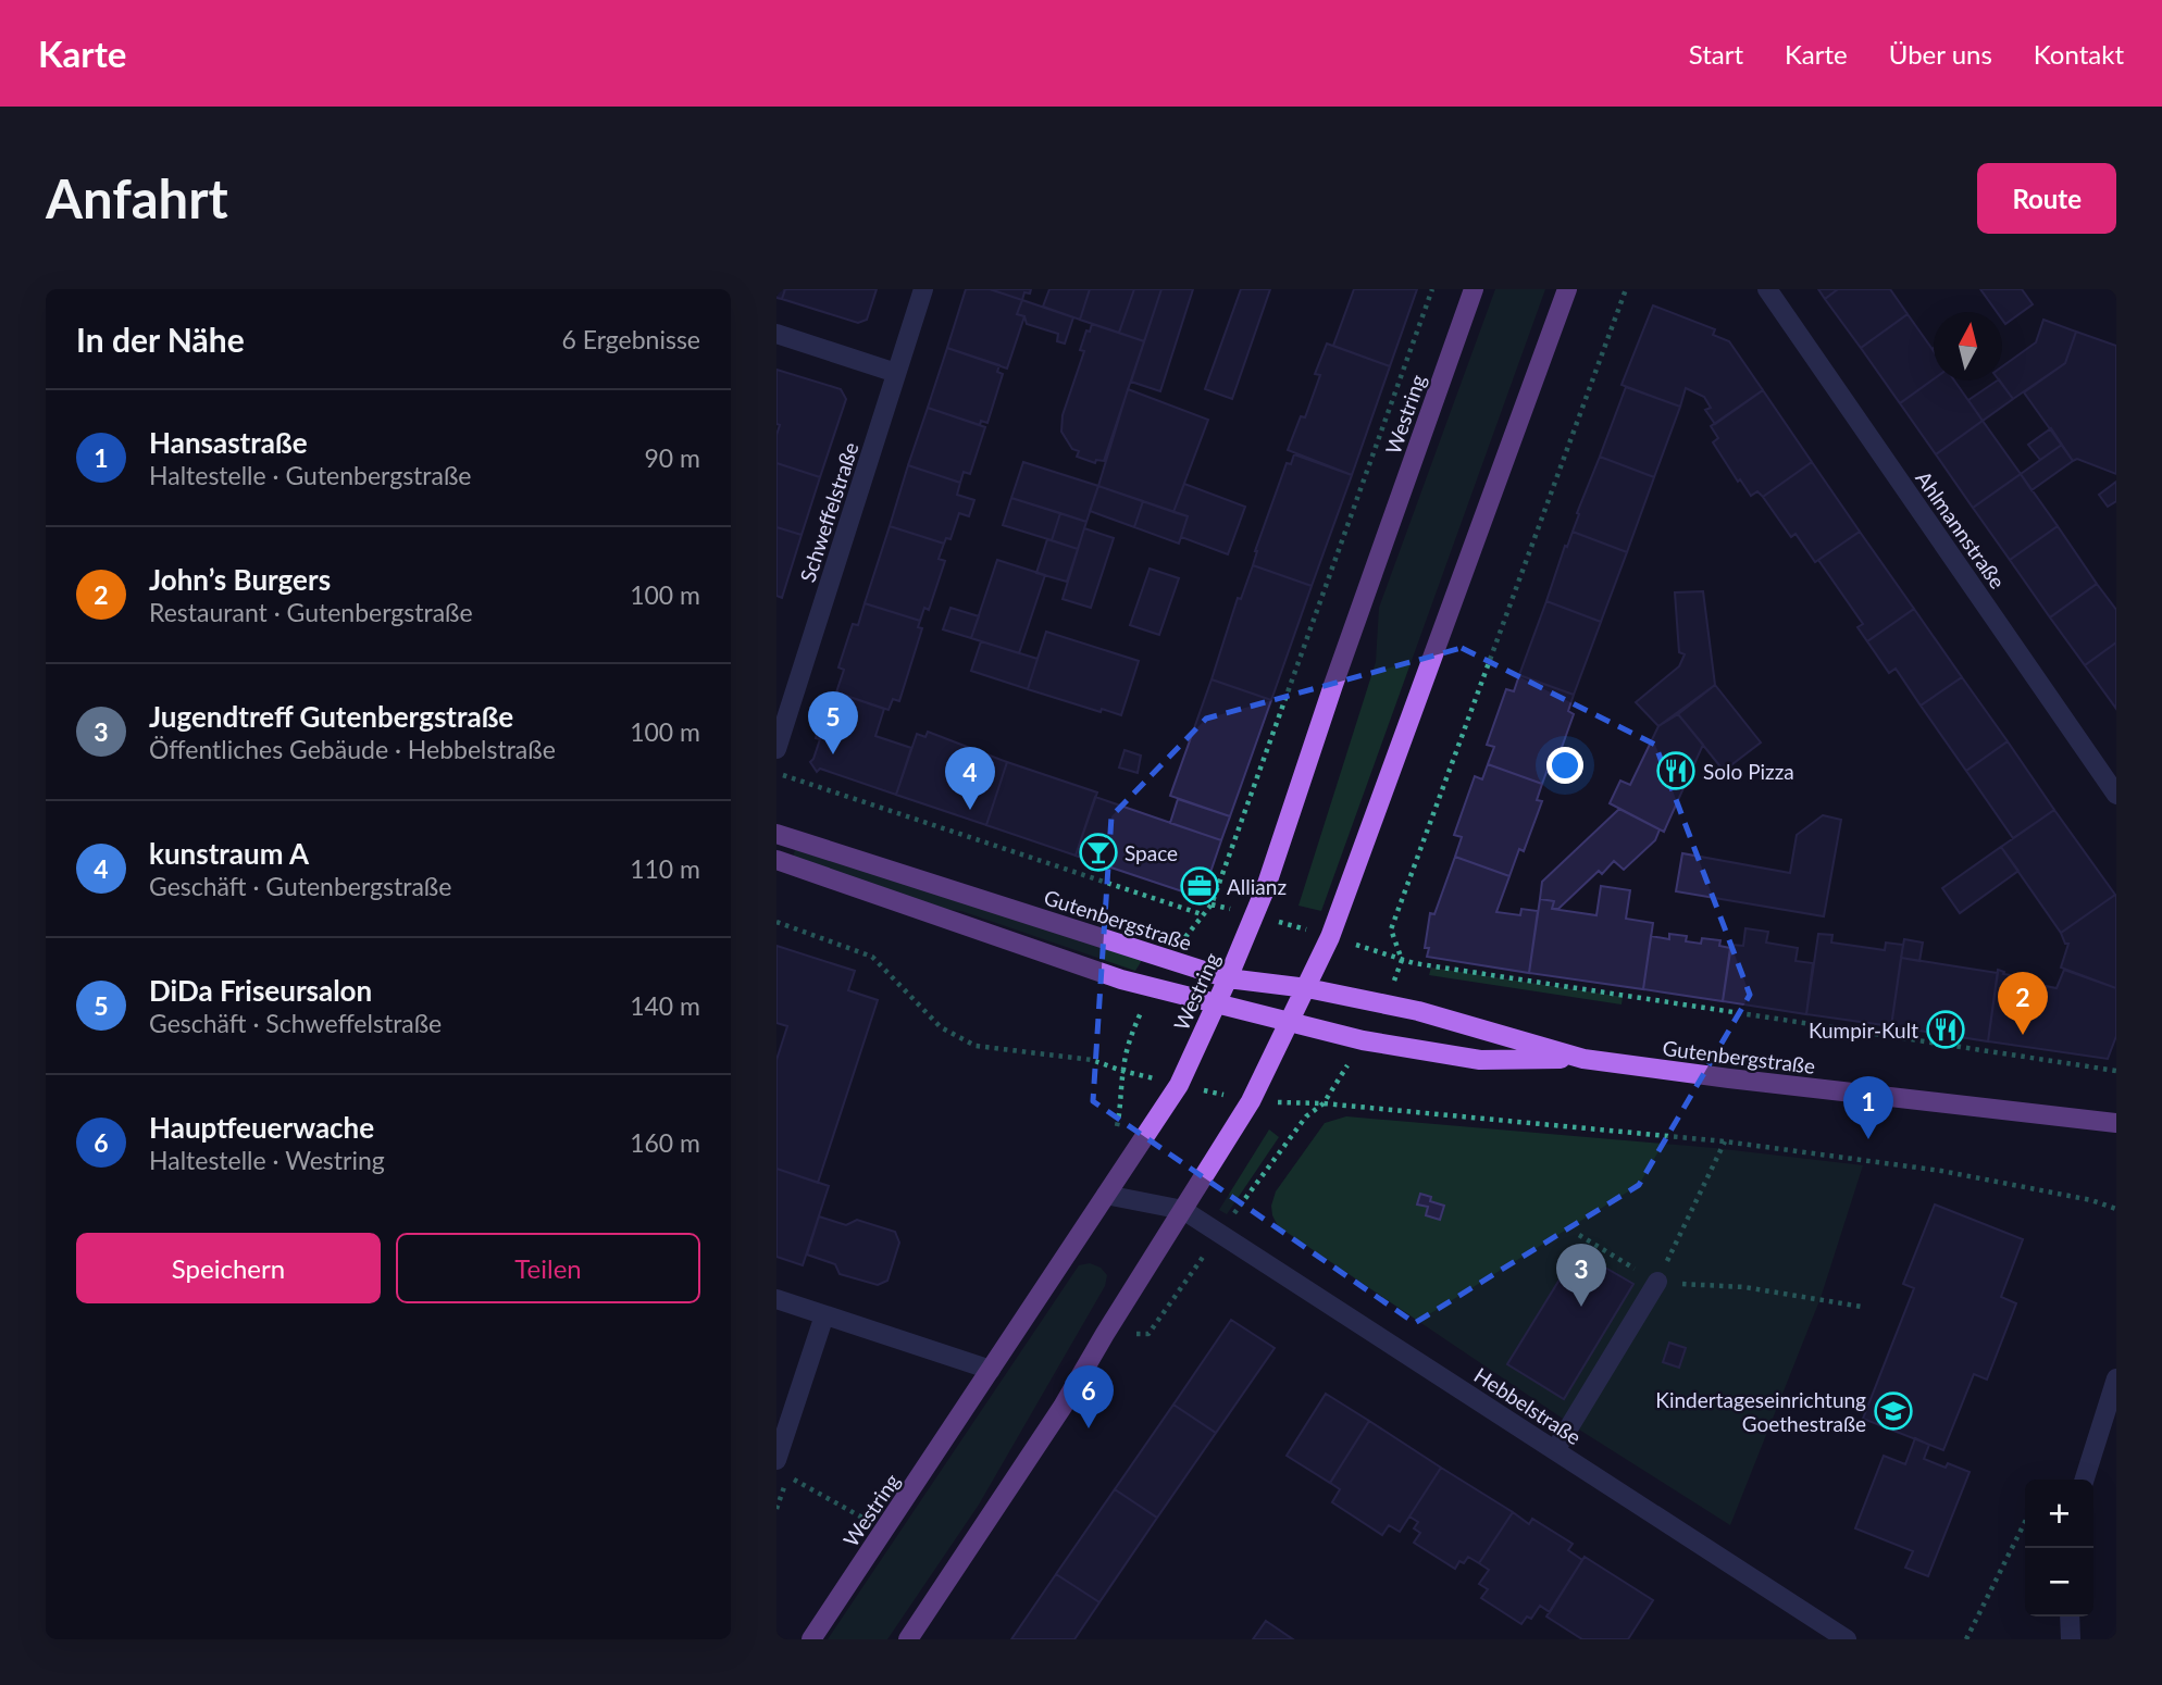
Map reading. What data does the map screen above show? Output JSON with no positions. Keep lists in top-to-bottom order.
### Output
{
  "streets": {
    "main road": ["Westring", "Gutenbergstraße"],
    "street": ["Schweffelstraße", "Ahlmannstraße", "Hebbelstraße"]
  },
  "crossings": [
    ["Westring", "Gutenbergstraße"]
  ],
  "places": {
    "restaurant": ["Solo Pizza", "Kumpir-Kult"],
    "bar": ["Space"],
    "office": ["Allianz"],
    "school or university": ["Kindertageseinrichtung Goethestraße"]
  },
  "north": "top",
  "page": {
    "header": "Karte",
    "nav": [
      "Start",
      "Karte",
      "Über uns",
      "Kontakt"
    ],
    "buttons": [
      "Route",
      ["Speichern", "Teilen"]
    ],
    "title": "Anfahrt",
    "heading": ["In der Nähe", "6 Ergebnisse"],
    "list": [
      {
        "mark": "1",
        "name": "Hansastraße",
        "note": "Haltestelle · Gutenbergstraße",
        "value": "90 m"
      },
      {
        "mark": "2",
        "name": "John’s Burgers",
        "note": "Restaurant · Gutenbergstraße",
        "value": "100 m"
      },
      {
        "mark": "3",
        "name": "Jugendtreff Gutenbergstraße",
        "note": "Öffentliches Gebäude · Hebbelstraße",
        "value": "100 m"
      },
      {
        "mark": "4",
        "name": "kunstraum A",
        "note": "Geschäft · Gutenbergstraße",
        "value": "110 m"
      },
      {
        "mark": "5",
        "name": "DiDa Friseursalon",
        "note": "Geschäft · Schweffelstraße",
        "value": "140 m"
      },
      {
        "mark": "6",
        "name": "Hauptfeuerwache",
        "note": "Haltestelle · Westring",
        "value": "160 m"
      }
    ],
    "pins": [
      "5",
      "4",
      "2",
      "1",
      "3",
      "6"
    ],
    "map_buttons": ["+", "−"]
  }
}
